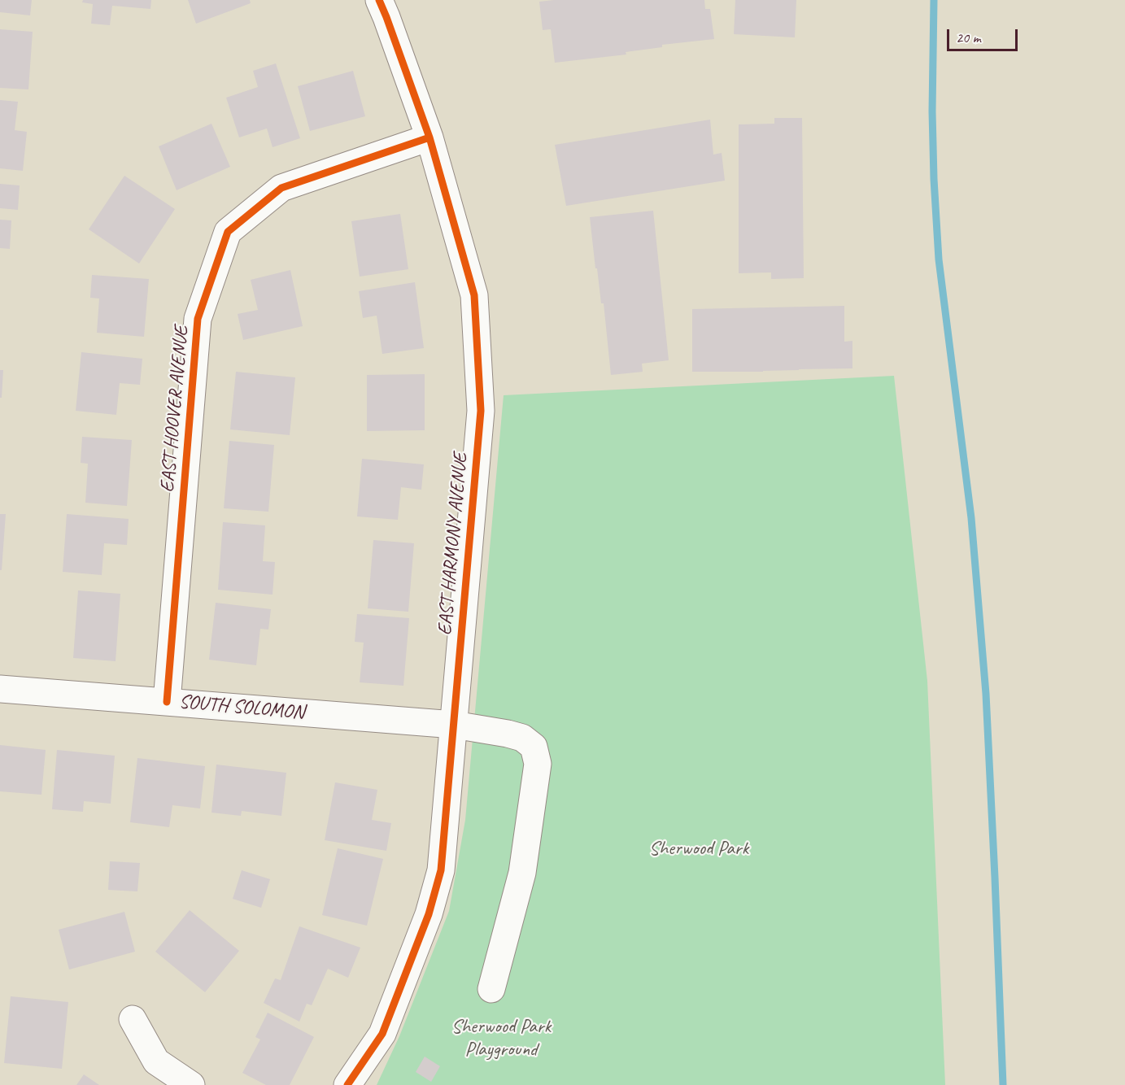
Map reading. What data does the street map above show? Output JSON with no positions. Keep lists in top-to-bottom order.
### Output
{
  "streets": {
    "street": ["EAST HOOVER AVENUE", "EAST HARMONY AVENUE", "SOUTH SOLOMON"]
  },
  "crossings": [
    ["EAST HOOVER AVENUE", "EAST HARMONY AVENUE"],
    ["EAST HOOVER AVENUE", "SOUTH SOLOMON"],
    ["EAST HARMONY AVENUE", "SOUTH SOLOMON"]
  ],
  "parks": ["Sherwood Park", "Sherwood Park Playground"],
  "scale_bar": "20 m"
}
